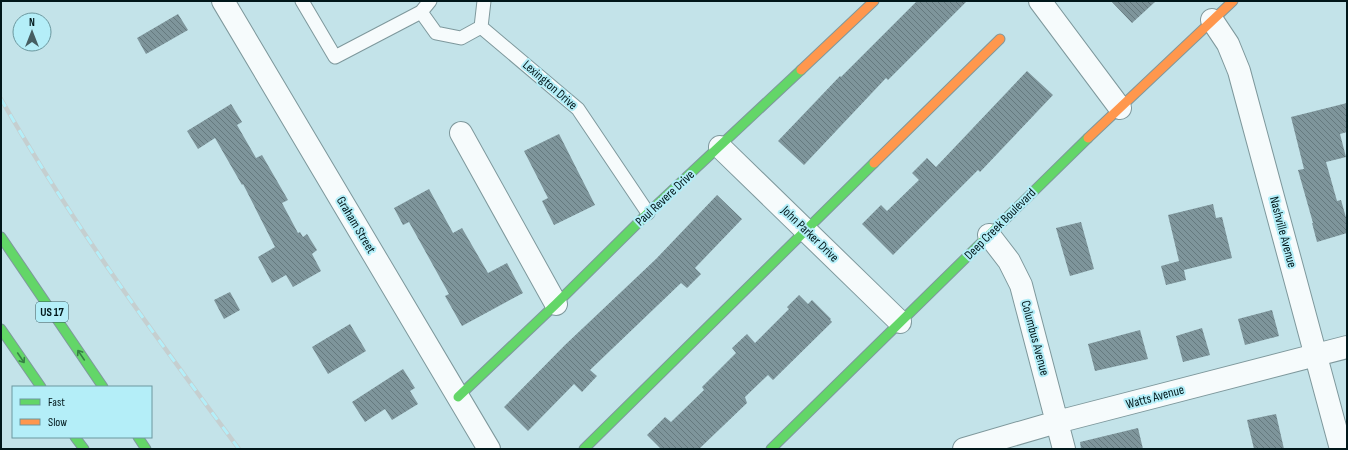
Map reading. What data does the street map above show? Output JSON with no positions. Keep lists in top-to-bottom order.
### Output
{
  "streets": {
    "street": [
      "Paul Revere Drive",
      "Deep Creek Boulevard",
      "Graham Street",
      "Nashville Avenue",
      "John Parker Drive",
      "US 17",
      "Columbus Avenue",
      "Watts Avenue"
    ],
    "lane": ["Lexington Drive"]
  },
  "crossings": [
    ["Lexington Drive", "Paul Revere Drive"],
    ["Paul Revere Drive", "Graham Street"],
    ["Paul Revere Drive", "John Parker Drive"],
    ["Deep Creek Boulevard", "Nashville Avenue"],
    ["Deep Creek Boulevard", "John Parker Drive"],
    ["Deep Creek Boulevard", "Columbus Avenue"],
    ["Nashville Avenue", "Watts Avenue"],
    ["Columbus Avenue", "Watts Avenue"]
  ],
  "legend": ["Fast", "Slow"],
  "north": "top"
}
